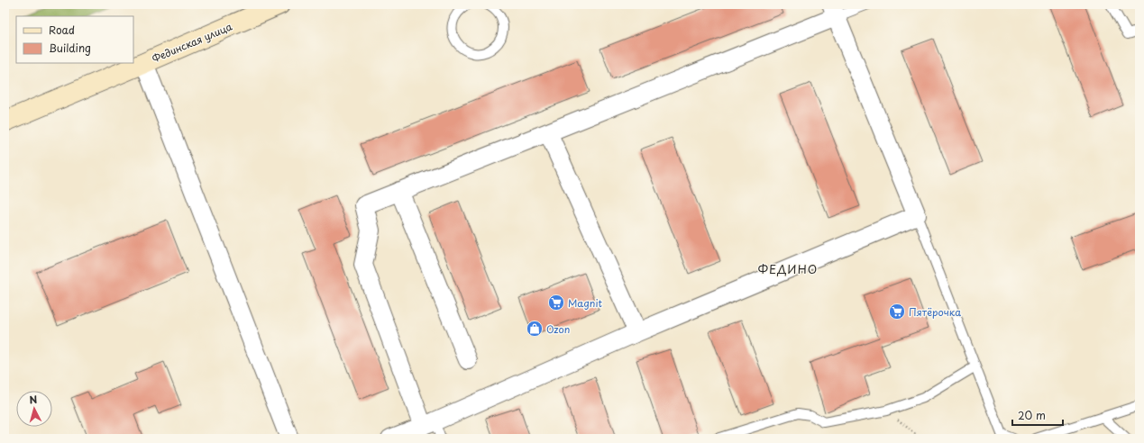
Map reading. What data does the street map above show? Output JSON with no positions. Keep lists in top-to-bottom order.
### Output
{
  "streets": {
    "street": ["Фединская улица"]
  },
  "districts": ["ФЕДИНО"],
  "places": {
    "supermarket": ["Magnit", "Пятёрочка"],
    "shop": ["Ozon"]
  },
  "legend": ["Road", "Building"],
  "scale_bar": "20 m",
  "north": "top"
}
